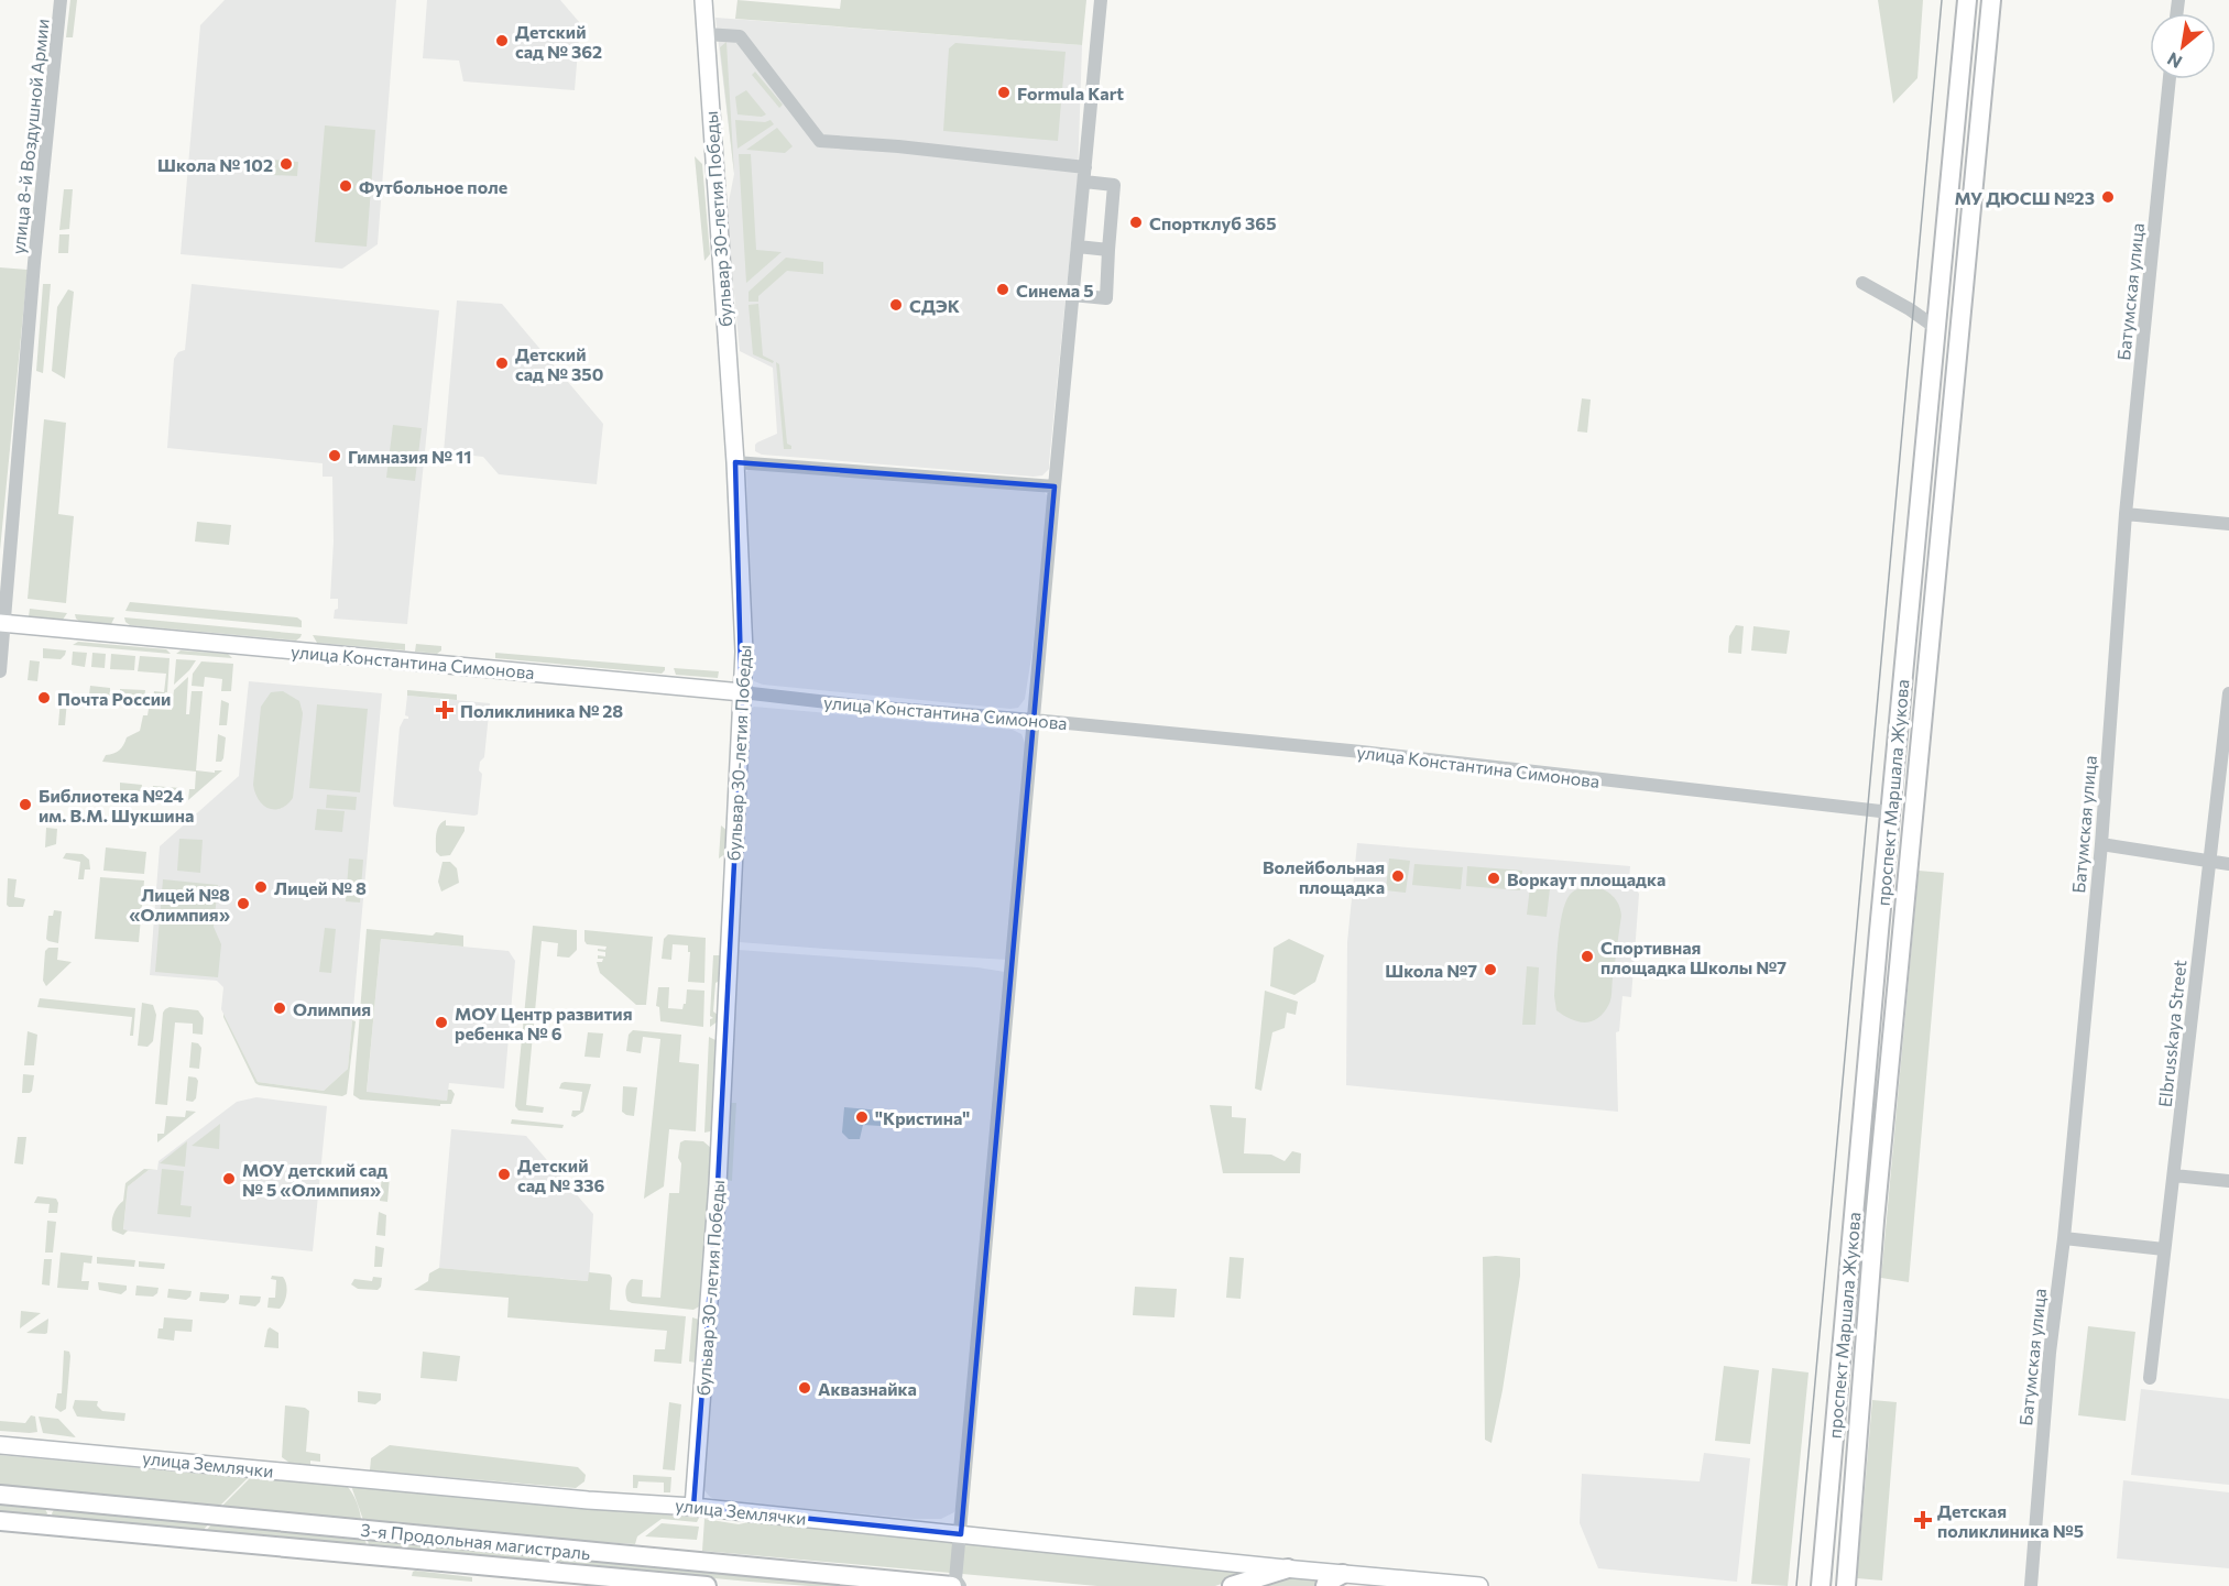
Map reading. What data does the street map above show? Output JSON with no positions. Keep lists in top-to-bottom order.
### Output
{
  "streets": {
    "highway": ["проспект Маршала Жукова", "3-я Продольная магистраль"],
    "main road": ["бульвар 30-летия Победы", "улица Константина Симонова", "улица Землячки"],
    "street": ["улица 8-й Воздушной Армии", "Батумская улица", "Elbrusskaya Street"]
  },
  "crossings": [
    ["улица 8-й Воздушной Армии", "улица Константина Симонова"],
    ["бульвар 30-летия Победы", "улица Константина Симонова"],
    ["бульвар 30-летия Победы", "улица Землячки"],
    ["улица Константина Симонова", "проспект Маршала Жукова"]
  ],
  "places": {
    "other": [
      "Детский сад № 362",
      "Formula Kart",
      "Школа № 102",
      "Футбольное поле",
      "МУ ДЮСШ №23",
      "Спортклуб 365",
      "Синема 5",
      "СДЭК",
      "Детский сад № 350",
      "Гимназия № 11",
      "Почта России",
      "Библиотека №24 им. В.М. Шукшина",
      "Волейбольная площадка",
      "Воркаут площадка",
      "Лицей № 8",
      "Лицей №8 «Олимпия»",
      "Спортивная площадка Школы №7",
      "Школа №7",
      "Олимпия",
      "МОУ Центр развития ребенка № 6",
      "\"Кристина\"",
      "Детский сад № 336",
      "МОУ детский сад № 5 «Олимпия»",
      "Аквазнайка"
    ],
    "health": ["Поликлиника № 28", "Детская поликлиника №5"]
  },
  "north": "bottom left"
}
